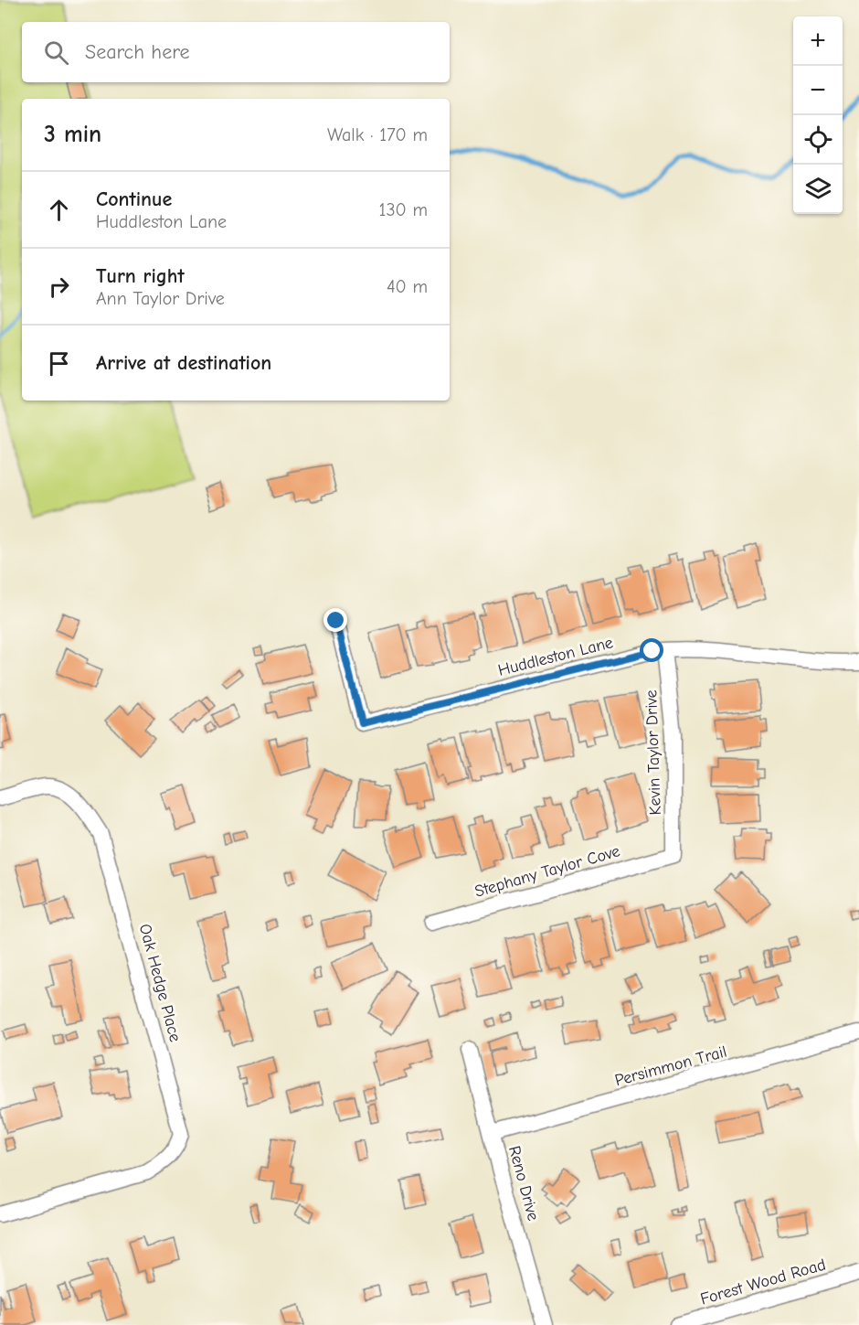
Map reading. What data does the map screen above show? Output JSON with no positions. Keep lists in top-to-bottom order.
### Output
{
  "streets": {
    "street": [
      "Huddleston Lane",
      "Kevin Taylor Drive",
      "Stephany Taylor Cove",
      "Oak Hedge Place",
      "Persimmon Trail",
      "Reno Drive",
      "Forest Wood Road"
    ]
  },
  "crossings": [
    ["Huddleston Lane", "Kevin Taylor Drive"],
    ["Kevin Taylor Drive", "Stephany Taylor Cove"],
    ["Persimmon Trail", "Reno Drive"]
  ],
  "page": {
    "map_buttons": ["+", "−"],
    "search": "Search here",
    "heading": ["3 min", "Walk · 170 m"],
    "list": [
      ["Continue", "Huddleston Lane", "130 m"],
      ["Turn right", "Ann Taylor Drive", "40 m"],
      "Arrive at destination"
    ]
  }
}
